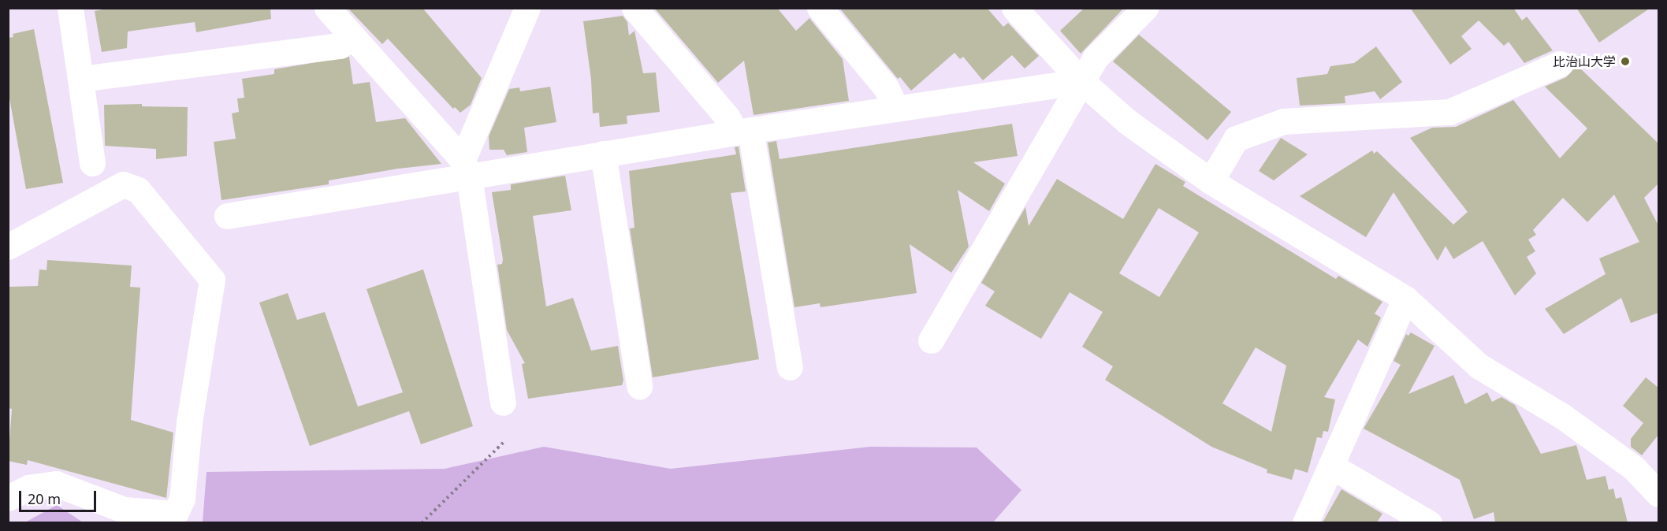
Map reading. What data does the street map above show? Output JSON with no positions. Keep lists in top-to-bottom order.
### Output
{
  "places": ["比治山大学"],
  "scale_bar": "20 m"
}
